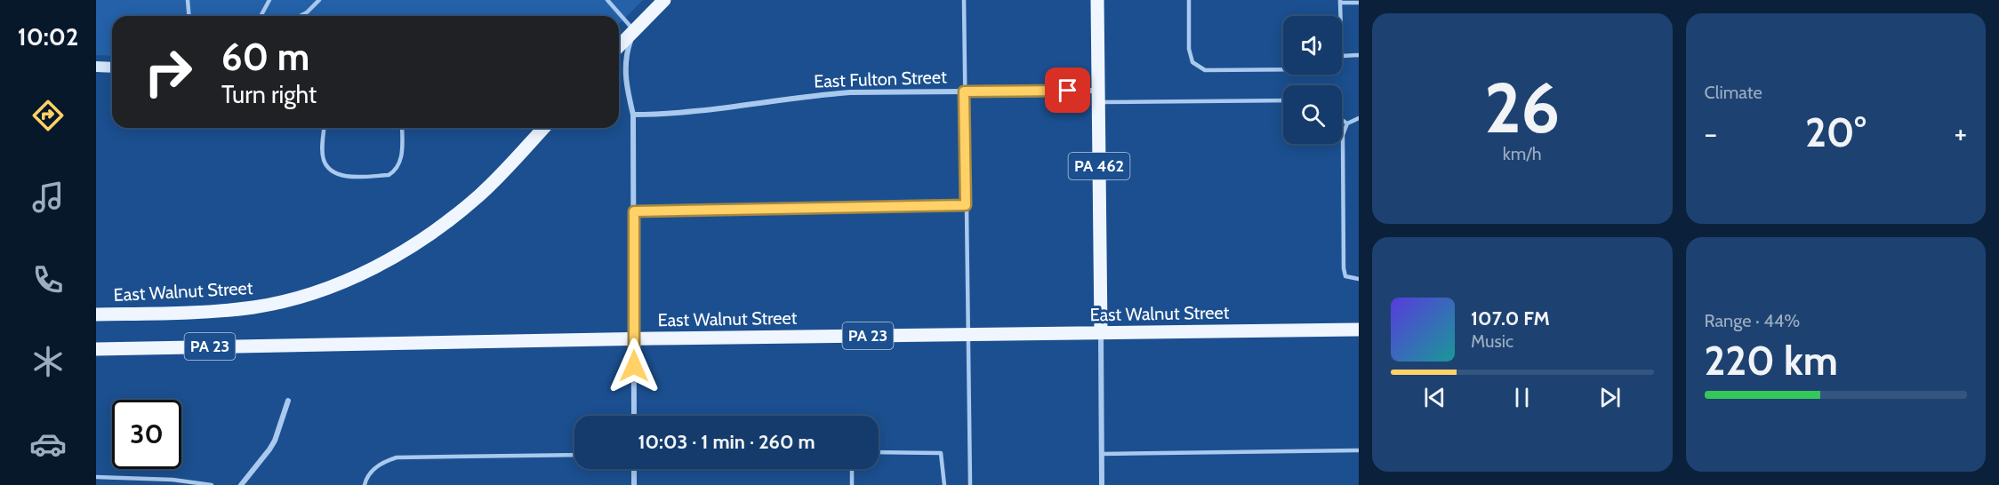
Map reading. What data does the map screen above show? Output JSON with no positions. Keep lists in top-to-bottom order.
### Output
{
  "streets": {
    "main road": ["PA 462", "East Walnut Street", "PA 23"],
    "street": ["East Fulton Street"]
  },
  "crossings": [
    ["East Fulton Street", "PA 462"],
    ["PA 462", "East Walnut Street"]
  ],
  "page": {
    "tabs": "10:02",
    "tile": [
      ["26", "km/h"],
      "Climate",
      ["Range · 44%", "220 km"]
    ],
    "turn": ["60 m", "Turn right"],
    "heat": ["−", "20°", "+"],
    "song": ["107.0 FM", "Music"],
    "limit": "30",
    "trip": "10:03 · 1 min · 260 m"
  }
}
